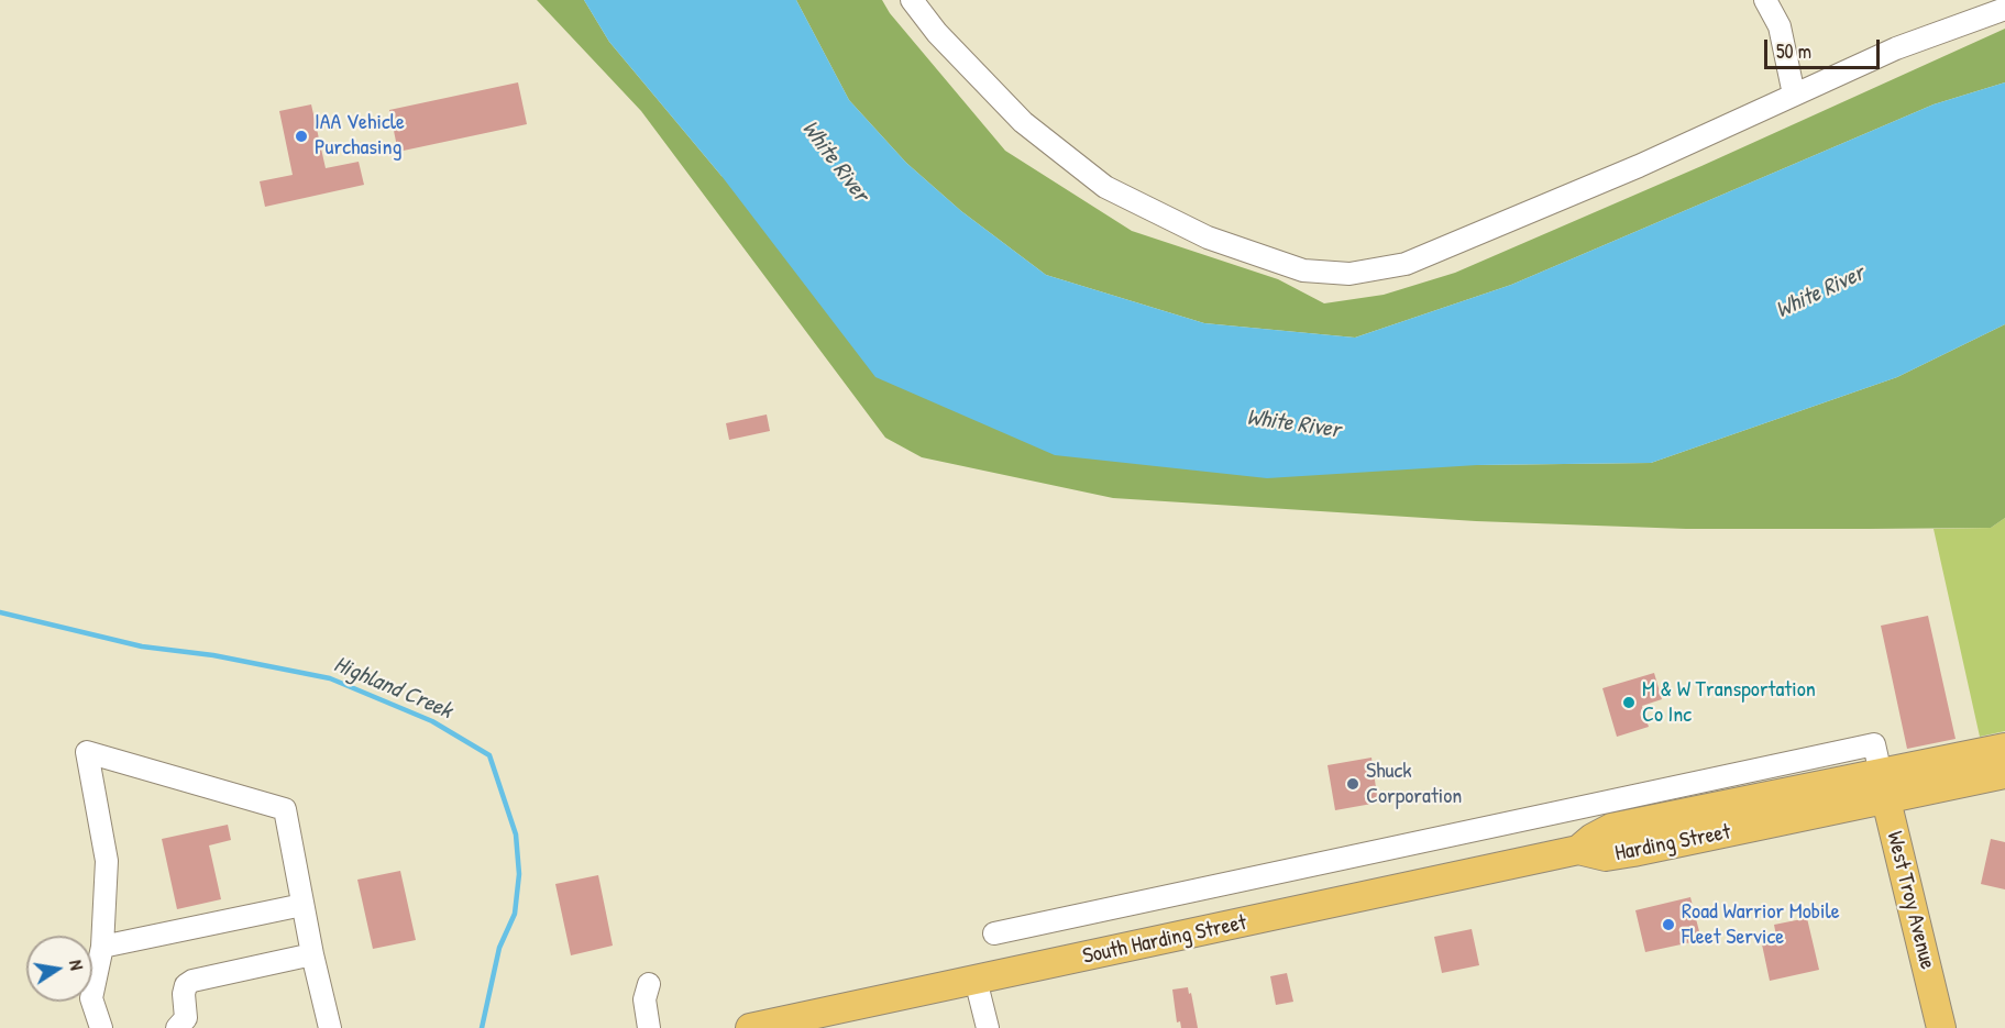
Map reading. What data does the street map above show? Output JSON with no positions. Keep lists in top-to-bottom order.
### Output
{
  "streets": {
    "main road": ["Harding Street", "West Troy Avenue", "South Harding Street"]
  },
  "crossings": [
    ["Harding Street", "West Troy Avenue"],
    ["Harding Street", "South Harding Street"]
  ],
  "water": ["White River", "Highland Creek"],
  "places": [
    "IAA Vehicle Purchasing",
    "M & W Transportation Co Inc",
    "Shuck Corporation",
    "Road Warrior Mobile Fleet Service"
  ],
  "scale_bar": "50 m",
  "north": "right"
}
